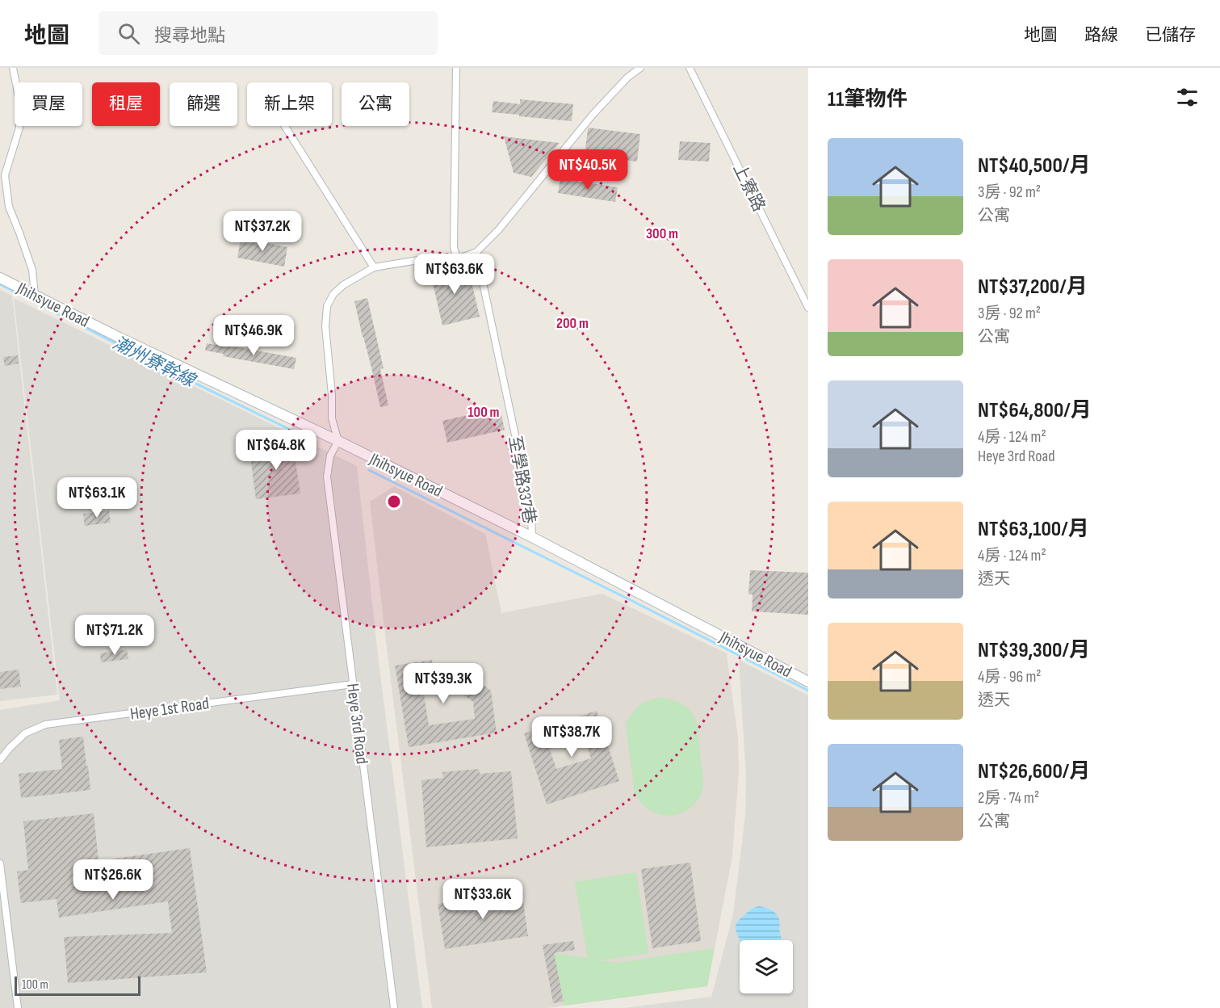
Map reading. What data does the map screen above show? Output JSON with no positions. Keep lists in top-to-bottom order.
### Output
{
  "streets": {
    "street": [
      "上寮路",
      "Jhihsyue Road",
      "至學路337巷",
      "Heye 1st Road",
      "Heye 3rd Road"
    ]
  },
  "crossings": [
    ["Jhihsyue Road", "至學路337巷"],
    ["Jhihsyue Road", "Heye 3rd Road"],
    ["Heye 1st Road", "Heye 3rd Road"]
  ],
  "water": ["潮州寮幹線"],
  "scale_bar": "100 m",
  "page": {
    "header": "地圖",
    "search": "搜尋地點",
    "nav": ["地圖", "路線", "已儲存"],
    "heading": "11筆物件",
    "chip": [
      "買屋",
      "租屋",
      "篩選",
      "新上架",
      "公寓"
    ],
    "list": [
      {
        "name": "NT$40,500/月",
        "note": "3房 · 92 m² · 公寓"
      },
      {
        "name": "NT$37,200/月",
        "note": "3房 · 92 m² · 公寓"
      },
      {
        "name": "NT$64,800/月",
        "note": "4房 · 124 m² · Heye 3rd Road"
      },
      {
        "name": "NT$63,100/月",
        "note": "4房 · 124 m² · 透天"
      },
      {
        "name": "NT$39,300/月",
        "note": "4房 · 96 m² · 透天"
      },
      {
        "name": "NT$26,600/月",
        "note": "2房 · 74 m² · 公寓"
      }
    ],
    "price": [
      "NT$40.5K",
      "NT$37.2K",
      "NT$63.6K",
      "NT$46.9K",
      "NT$64.8K",
      "NT$63.1K",
      "NT$71.2K",
      "NT$39.3K",
      "NT$38.7K",
      "NT$26.6K",
      "NT$33.6K"
    ],
    "scale": "100 m"
  },
  "rings": ["300 m", "200 m", "100 m"]
}
